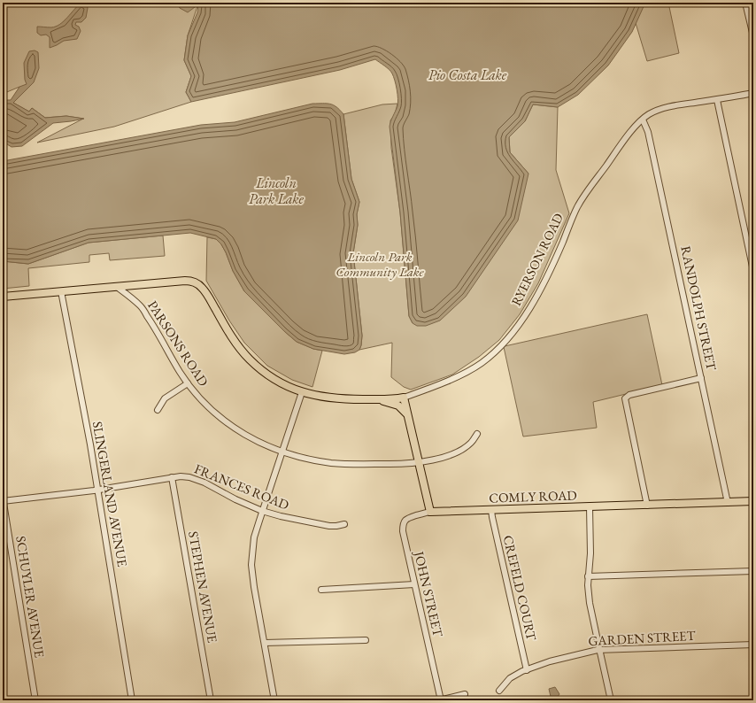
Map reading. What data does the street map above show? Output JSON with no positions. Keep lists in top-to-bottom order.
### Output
{
  "streets": {
    "main road": ["RYERSON ROAD", "COMLY ROAD"],
    "street": [
      "RANDOLPH STREET",
      "PARSONS ROAD",
      "FRANCES ROAD",
      "SLINGERLAND AVENUE",
      "STEPHEN AVENUE",
      "CREFELD COURT",
      "JOHN STREET",
      "SCHUYLER AVENUE",
      "GARDEN STREET"
    ]
  },
  "crossings": [
    ["RYERSON ROAD", "RANDOLPH STREET"],
    ["RYERSON ROAD", "PARSONS ROAD"],
    ["RYERSON ROAD", "SLINGERLAND AVENUE"],
    ["RANDOLPH STREET", "COMLY ROAD"],
    ["FRANCES ROAD", "SLINGERLAND AVENUE"],
    ["FRANCES ROAD", "STEPHEN AVENUE"],
    ["FRANCES ROAD", "SCHUYLER AVENUE"],
    ["COMLY ROAD", "CREFELD COURT"],
    ["COMLY ROAD", "JOHN STREET"],
    ["CREFELD COURT", "GARDEN STREET"]
  ],
  "water": ["Pio Costa Lake", "Lincoln Park Lake"],
  "parks": ["Lincoln Park Community Lake"]
}
